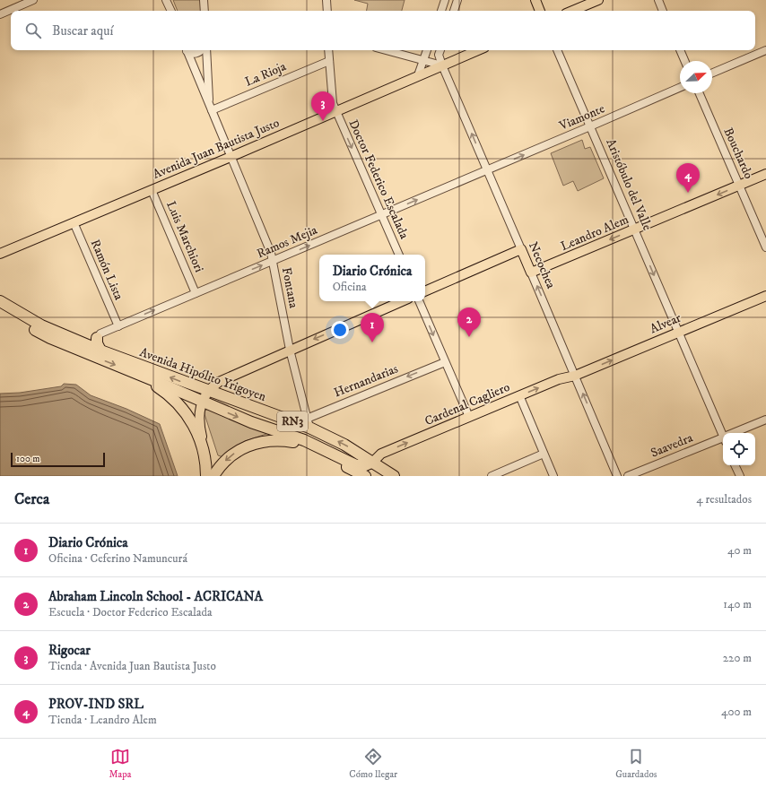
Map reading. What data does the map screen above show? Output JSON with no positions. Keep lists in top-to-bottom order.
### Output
{
  "streets": {
    "highway": ["Avenida Hipólito Yrigoyen", "RN3"],
    "main road": [
      "Avenida Juan Bautista Justo",
      "Leandro Alem",
      "Necochea",
      "Alvear",
      "Cardenal Cagliero"
    ],
    "street": [
      "La Rioja",
      "Viamonte",
      "Bouchardo",
      "Doctor Federico Escalada",
      "Aristóbulo del Valle",
      "Luis Marchiori",
      "Ramos Mejia",
      "Ramón Lista",
      "Fontana",
      "Hernandarias",
      "Saavedra"
    ]
  },
  "crossings": [
    ["La Rioja", "Doctor Federico Escalada"],
    ["La Rioja", "Fontana"],
    ["Viamonte", "Aristóbulo del Valle"],
    ["Viamonte", "Ramos Mejia"],
    ["Viamonte", "Necochea"],
    ["Avenida Juan Bautista Justo", "Doctor Federico Escalada"],
    ["Avenida Juan Bautista Justo", "Luis Marchiori"],
    ["Avenida Juan Bautista Justo", "Necochea"],
    ["Avenida Juan Bautista Justo", "Ramón Lista"],
    ["Avenida Juan Bautista Justo", "Fontana"],
    ["Bouchardo", "Leandro Alem"],
    ["Doctor Federico Escalada", "Ramos Mejia"],
    ["Aristóbulo del Valle", "Leandro Alem"],
    ["Aristóbulo del Valle", "Alvear"],
    ["Leandro Alem", "Necochea"],
    ["Luis Marchiori", "Ramos Mejia"],
    ["Ramos Mejia", "Necochea"],
    ["Ramos Mejia", "Ramón Lista"],
    ["Ramos Mejia", "Fontana"],
    ["Necochea", "Alvear"],
    ["Necochea", "Cardenal Cagliero"],
    ["Fontana", "Avenida Hipólito Yrigoyen"],
    ["Fontana", "Hernandarias"],
    ["Alvear", "Cardenal Cagliero"],
    ["Avenida Hipólito Yrigoyen", "Hernandarias"],
    ["Avenida Hipólito Yrigoyen", "Cardenal Cagliero"]
  ],
  "one_way": [
    "Viamonte",
    "Doctor Federico Escalada",
    "Leandro Alem",
    "Ramos Mejia",
    "Necochea",
    "Alvear",
    "Hernandarias",
    "Cardenal Cagliero"
  ],
  "scale_bar": "100 m",
  "north": "top right",
  "page": {
    "search": "Buscar aquí",
    "pins": [
      "3",
      "4",
      "2",
      "1"
    ],
    "popup": ["Diario Crónica", "Oficina"],
    "scale": "100 m",
    "heading": ["Cerca", "4 resultados"],
    "list": [
      {
        "mark": "1",
        "name": "Diario Crónica",
        "note": "Oficina · Ceferino Namuncurá",
        "value": "40 m"
      },
      {
        "mark": "2",
        "name": "Abraham Lincoln School - ACRICANA",
        "note": "Escuela · Doctor Federico Escalada",
        "value": "140 m"
      },
      {
        "mark": "3",
        "name": "Rigocar",
        "note": "Tienda · Avenida Juan Bautista Justo",
        "value": "220 m"
      },
      {
        "mark": "4",
        "name": "PROV-IND SRL",
        "note": "Tienda · Leandro Alem",
        "value": "400 m"
      }
    ],
    "nav": ["Mapa", "Cómo llegar", "Guardados"]
  }
}
